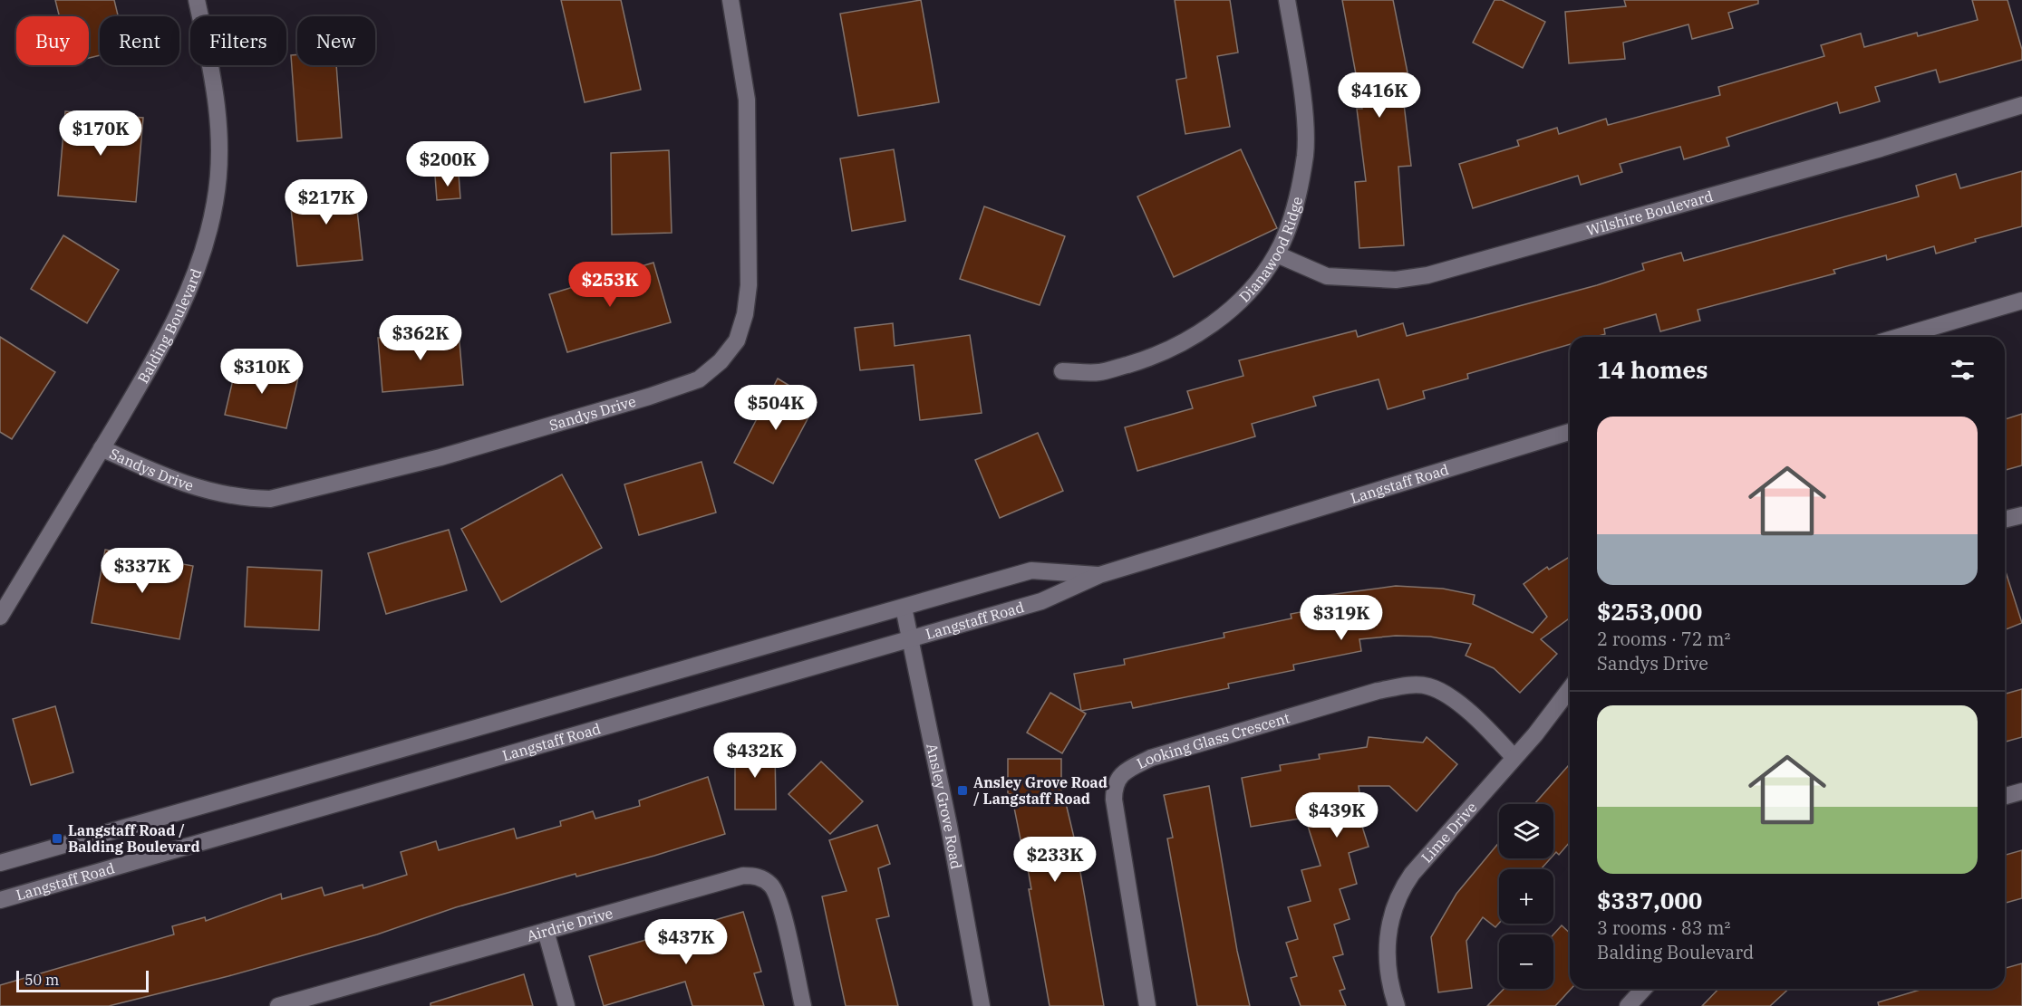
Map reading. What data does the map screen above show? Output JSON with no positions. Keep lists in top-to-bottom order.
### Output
{
  "streets": {
    "street": [
      "Wilshire Boulevard",
      "Dianawood Ridge",
      "Balding Boulevard",
      "Sandys Drive",
      "Langstaff Road",
      "Looking Glass Crescent",
      "Ansley Grove Road",
      "Lime Drive",
      "Airdrie Drive"
    ]
  },
  "crossings": [
    ["Wilshire Boulevard", "Dianawood Ridge"],
    ["Balding Boulevard", "Sandys Drive"],
    ["Langstaff Road", "Ansley Grove Road"],
    ["Looking Glass Crescent", "Lime Drive"]
  ],
  "places": {
    "transit": ["Ansley Grove Road / Langstaff Road", "Langstaff Road / Balding Boulevard"]
  },
  "scale_bar": "50 m",
  "page": {
    "chip": [
      "Buy",
      "Rent",
      "Filters",
      "New"
    ],
    "price": [
      "$416K",
      "$170K",
      "$200K",
      "$217K",
      "$253K",
      "$362K",
      "$310K",
      "$504K",
      "$337K",
      "$319K",
      "$432K",
      "$439K",
      "$233K",
      "$437K"
    ],
    "heading": "14 homes",
    "list": [
      {
        "name": "$253,000",
        "note": "2 rooms · 72 m² · Sandys Drive"
      },
      {
        "name": "$337,000",
        "note": "3 rooms · 83 m² · Balding Boulevard"
      }
    ],
    "map_buttons": ["+", "−"],
    "scale": "50 m"
  }
}
